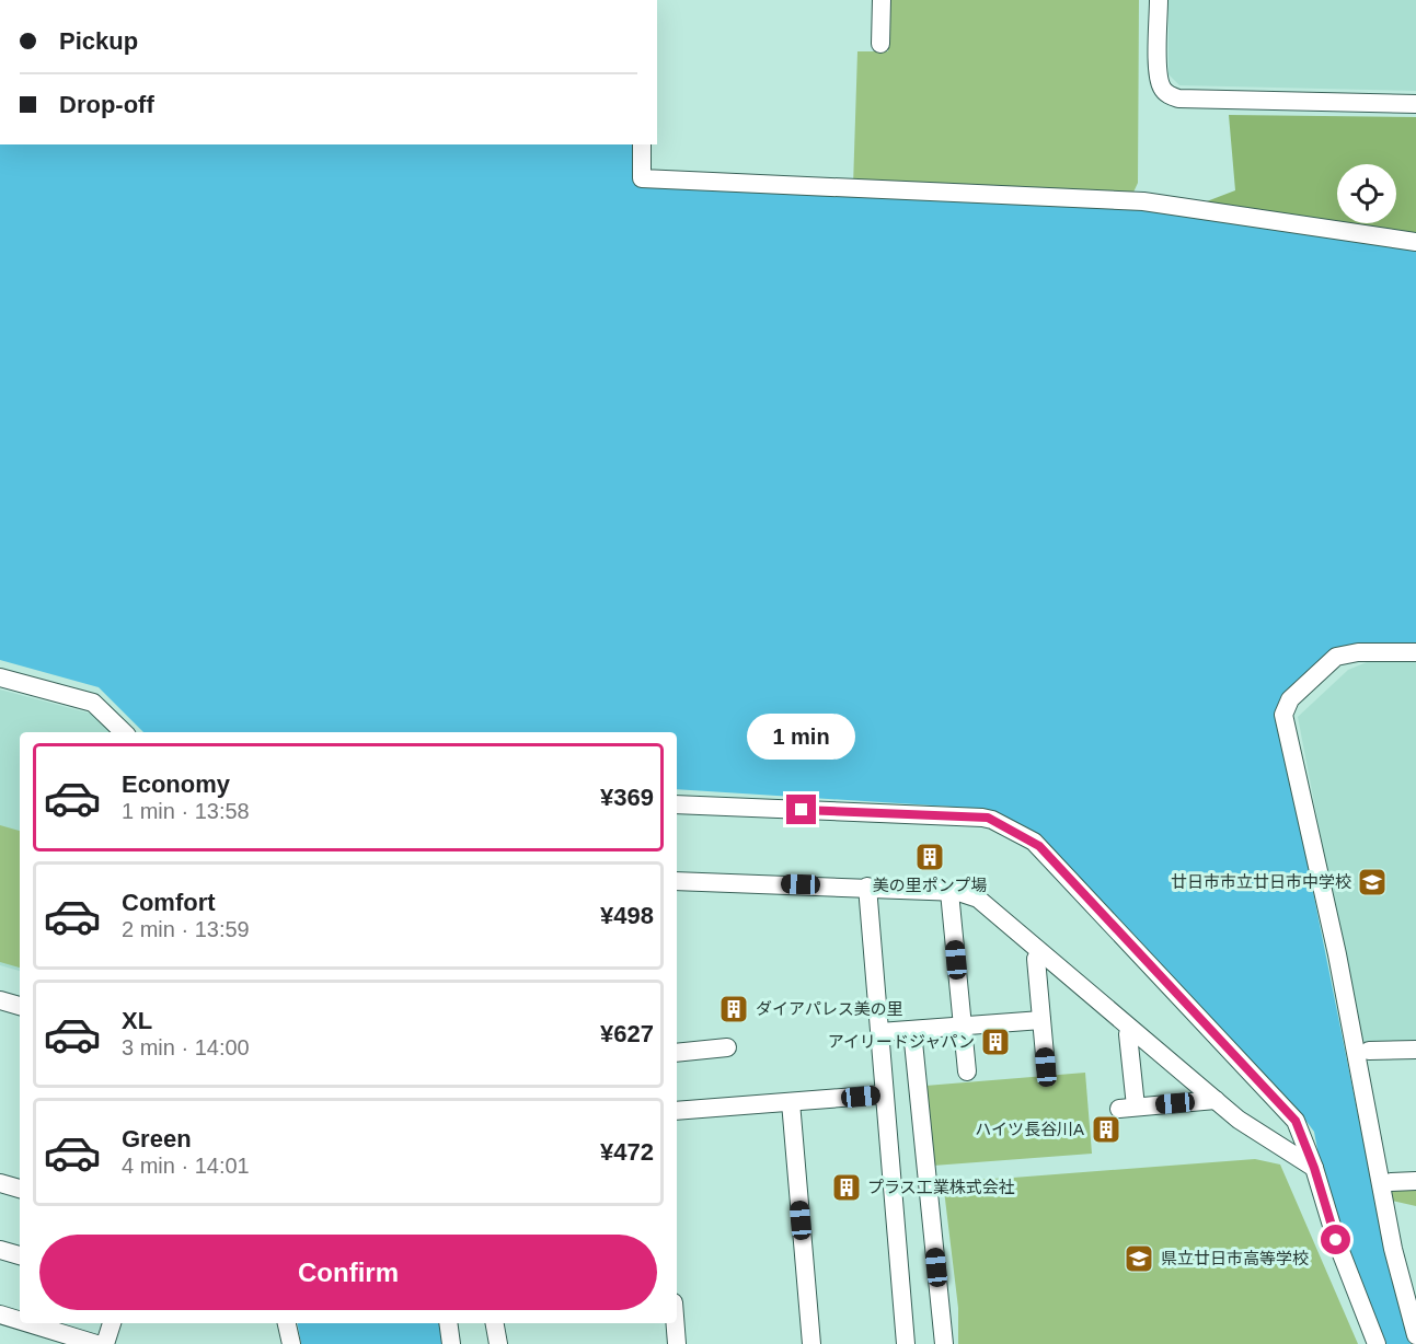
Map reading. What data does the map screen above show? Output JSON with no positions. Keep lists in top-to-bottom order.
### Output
{
  "places": {
    "building": [
      "美の里ポンプ場",
      "ダイアパレス美の里",
      "アイリードジャパン",
      "ハイツ長谷川A",
      "プラス工業株式会社"
    ],
    "school or university": ["廿日市市立廿日市中学校", "県立廿日市高等学校"]
  },
  "page": {
    "banner": ["Pickup", "Drop-off"],
    "bubble": "1 min",
    "list": [
      {
        "name": "Economy",
        "note": "1 min · 13:58",
        "value": "¥369"
      },
      {
        "name": "Comfort",
        "note": "2 min · 13:59",
        "value": "¥498"
      },
      {
        "name": "XL",
        "note": "3 min · 14:00",
        "value": "¥627"
      },
      {
        "name": "Green",
        "note": "4 min · 14:01",
        "value": "¥472"
      }
    ],
    "buttons": "Confirm"
  }
}
